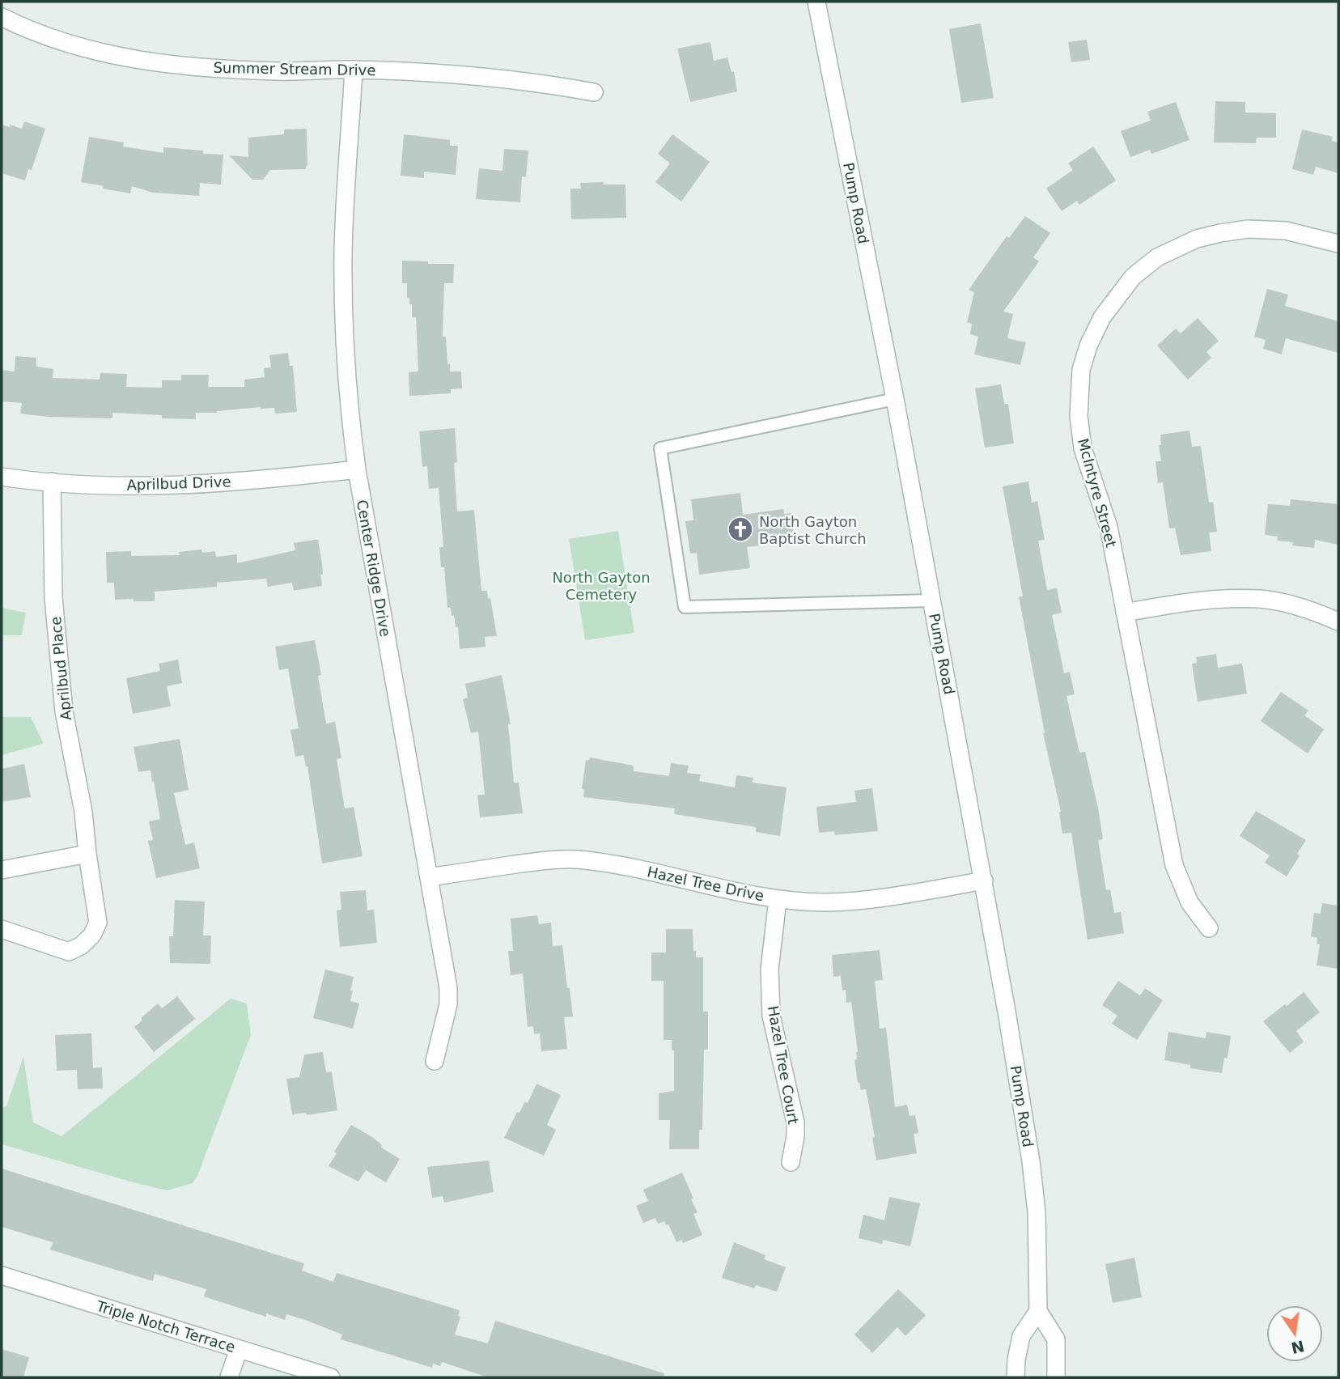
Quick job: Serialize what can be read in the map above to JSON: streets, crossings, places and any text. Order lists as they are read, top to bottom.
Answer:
{
  "streets": {
    "street": [
      "Summer Stream Drive",
      "Pump Road",
      "Aprilbud Drive",
      "McIntyre Street",
      "Center Ridge Drive",
      "Aprilbud Place",
      "Hazel Tree Drive",
      "Hazel Tree Court",
      "Triple Notch Terrace"
    ]
  },
  "crossings": [
    ["Summer Stream Drive", "Center Ridge Drive"],
    ["Pump Road", "Hazel Tree Drive"],
    ["Aprilbud Drive", "Center Ridge Drive"],
    ["Aprilbud Drive", "Aprilbud Place"],
    ["Center Ridge Drive", "Hazel Tree Drive"],
    ["Hazel Tree Drive", "Hazel Tree Court"]
  ],
  "parks": ["North Gayton Cemetery"],
  "places": {
    "church": ["North Gayton Baptist Church"]
  },
  "north": "bottom"
}
